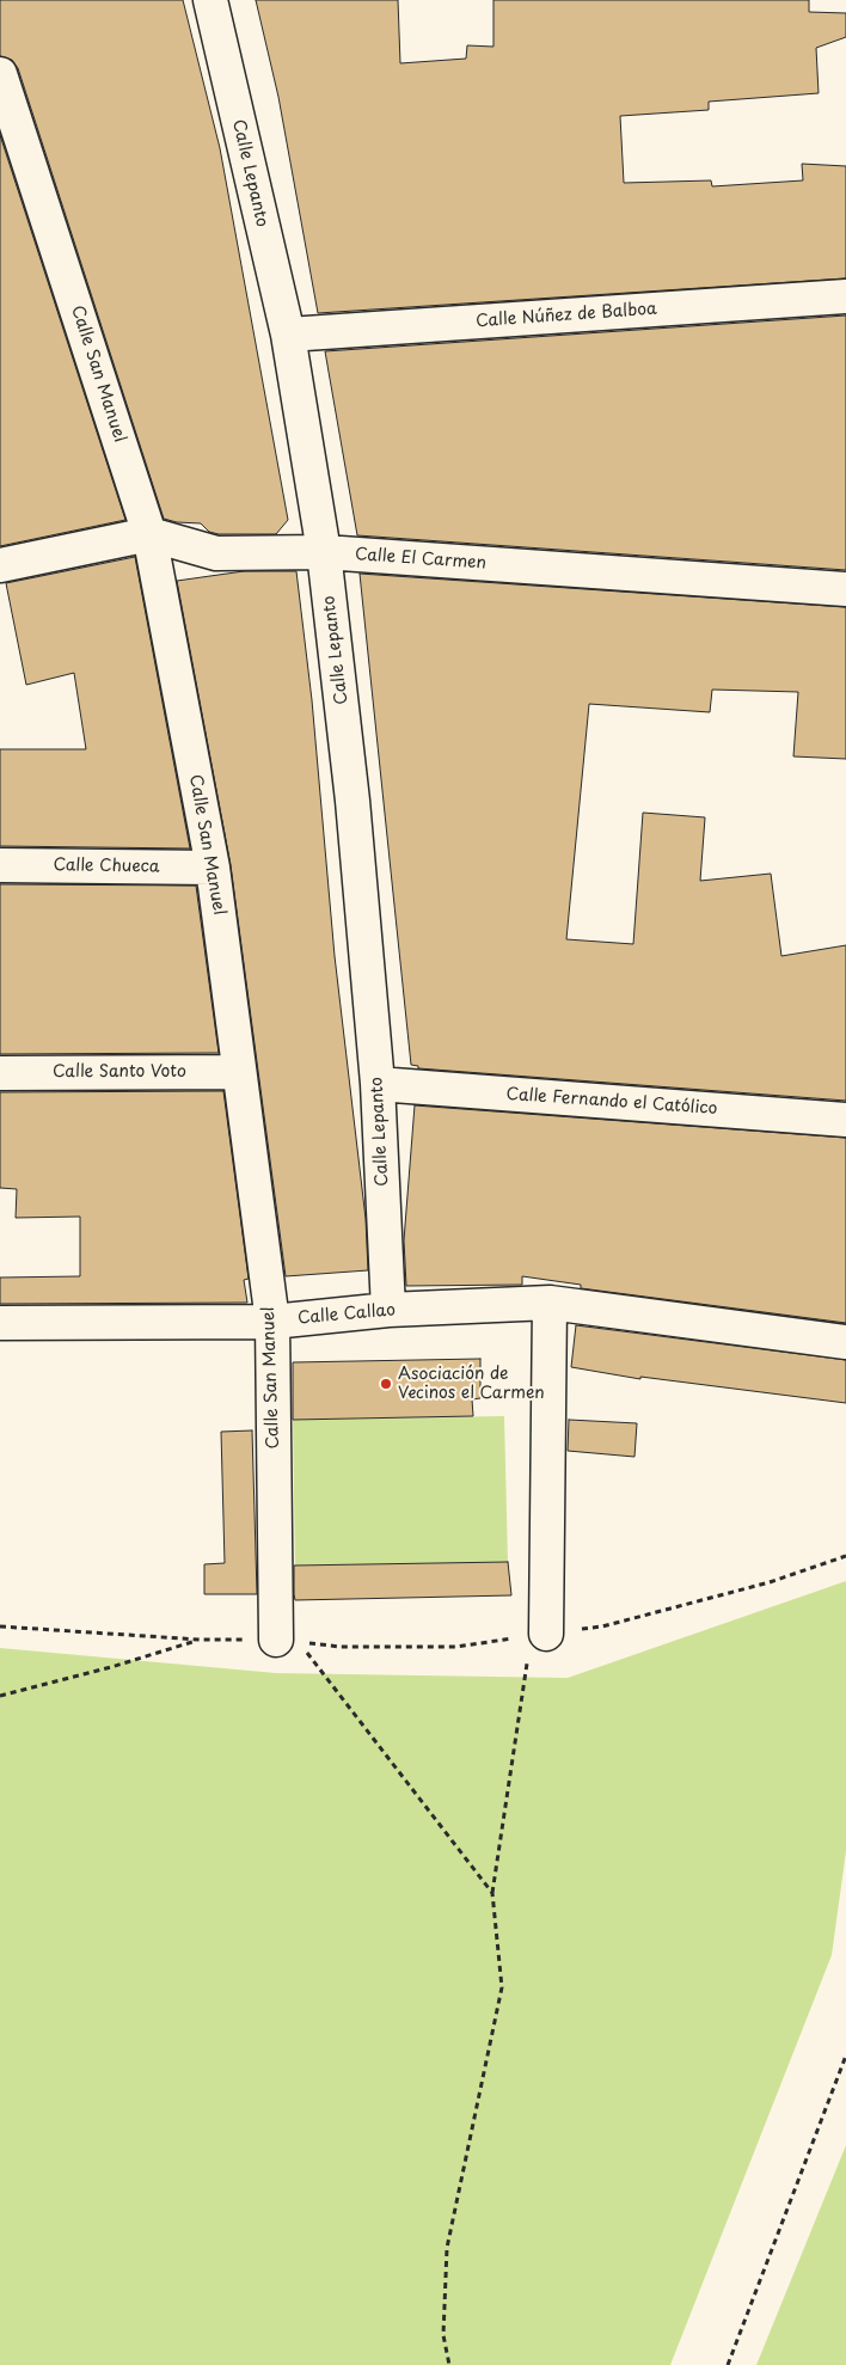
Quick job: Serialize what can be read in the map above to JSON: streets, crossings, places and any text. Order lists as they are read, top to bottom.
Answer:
{
  "streets": {
    "street": [
      "Calle Lepanto",
      "Calle Núñez de Balboa",
      "Calle San Manuel",
      "Calle El Carmen",
      "Calle Chueca",
      "Calle Santo Voto",
      "Calle Fernando el Católico",
      "Calle Callao"
    ]
  },
  "crossings": [
    ["Calle Lepanto", "Calle Núñez de Balboa"],
    ["Calle Lepanto", "Calle El Carmen"],
    ["Calle Lepanto", "Calle Fernando el Católico"],
    ["Calle Lepanto", "Calle Callao"],
    ["Calle San Manuel", "Calle El Carmen"],
    ["Calle San Manuel", "Calle Chueca"],
    ["Calle San Manuel", "Calle Santo Voto"],
    ["Calle San Manuel", "Calle Callao"]
  ],
  "places": ["Asociación de Vecinos el Carmen"]
}
